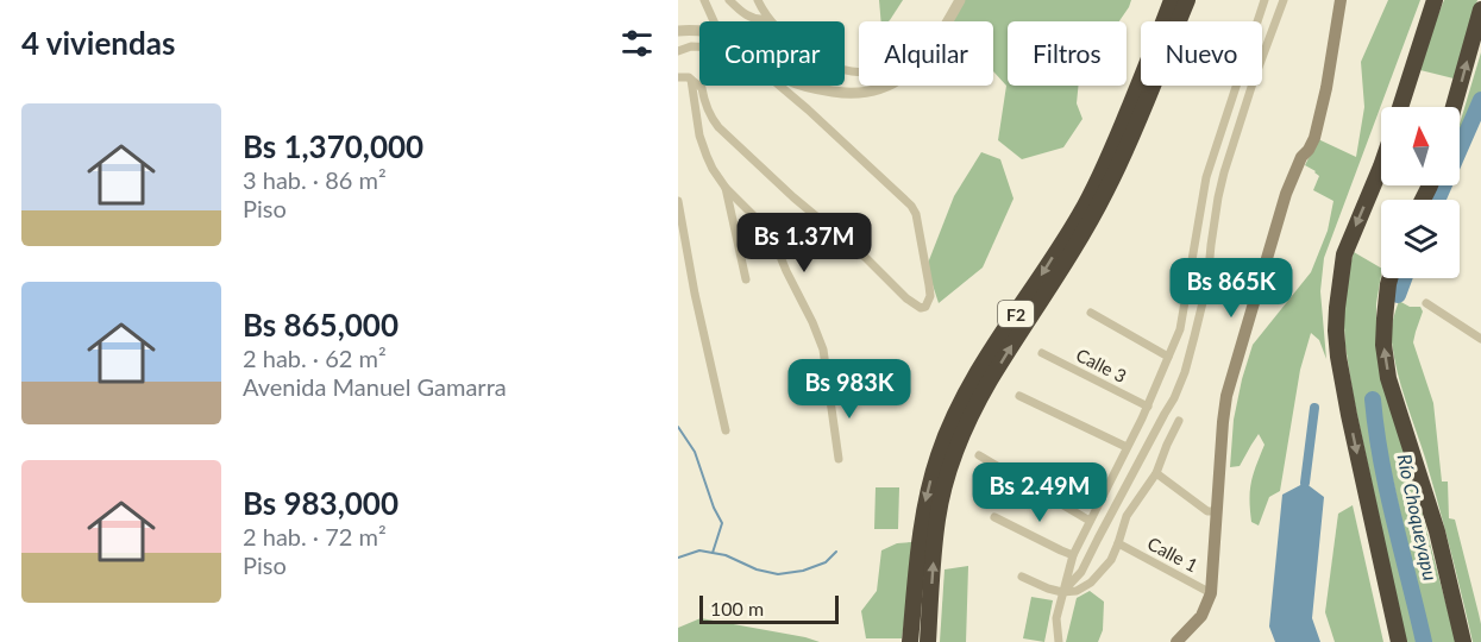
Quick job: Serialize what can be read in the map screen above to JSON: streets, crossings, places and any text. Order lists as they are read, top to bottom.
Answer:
{
  "streets": {
    "highway": ["F2"],
    "street": ["Calle 3", "Calle 1"]
  },
  "water": ["Río Choqueyapu"],
  "scale_bar": "100 m",
  "north": "top",
  "page": {
    "heading": "4 viviendas",
    "chip": [
      "Comprar",
      "Alquilar",
      "Filtros",
      "Nuevo"
    ],
    "list": [
      {
        "name": "Bs 1,370,000",
        "note": "3 hab. · 86 m² · Piso"
      },
      {
        "name": "Bs 865,000",
        "note": "2 hab. · 62 m² · Avenida Manuel Gamarra"
      },
      {
        "name": "Bs 983,000",
        "note": "2 hab. · 72 m² · Piso"
      }
    ],
    "price": [
      "Bs 1.37M",
      "Bs 865K",
      "Bs 983K",
      "Bs 2.49M"
    ],
    "scale": "100 m"
  }
}
